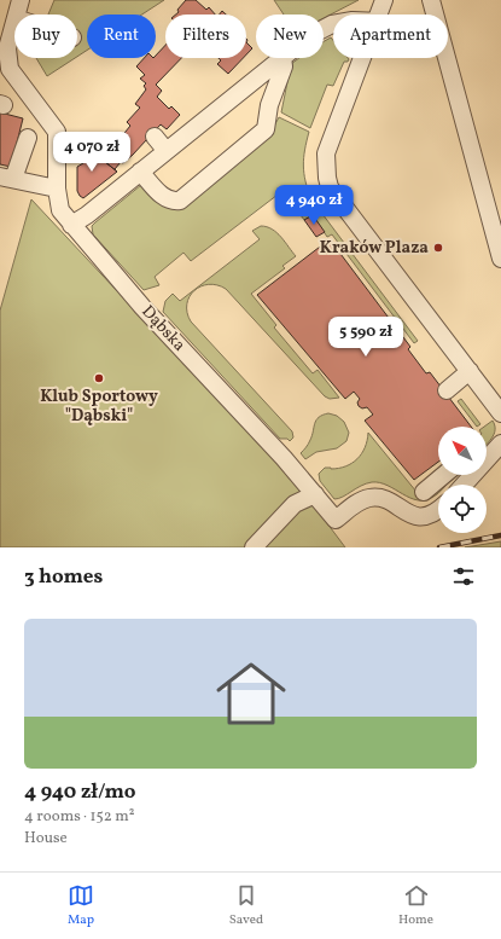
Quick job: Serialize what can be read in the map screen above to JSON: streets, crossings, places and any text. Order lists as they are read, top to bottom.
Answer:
{
  "streets": {
    "street": ["Dąbska"]
  },
  "places": ["Kraków Plaza", "Klub Sportowy \"Dąbski\""],
  "north": "top left",
  "page": {
    "chip": [
      "Buy",
      "Rent",
      "Filters",
      "New",
      "Apartment"
    ],
    "price": ["4 070 zł", "4 940 zł", "5 590 zł"],
    "heading": "3 homes",
    "list": [
      {
        "name": "4 940 zł/mo",
        "note": "4 rooms · 152 m² · House"
      }
    ],
    "tabs": ["Map", "Saved", "Home"]
  }
}
